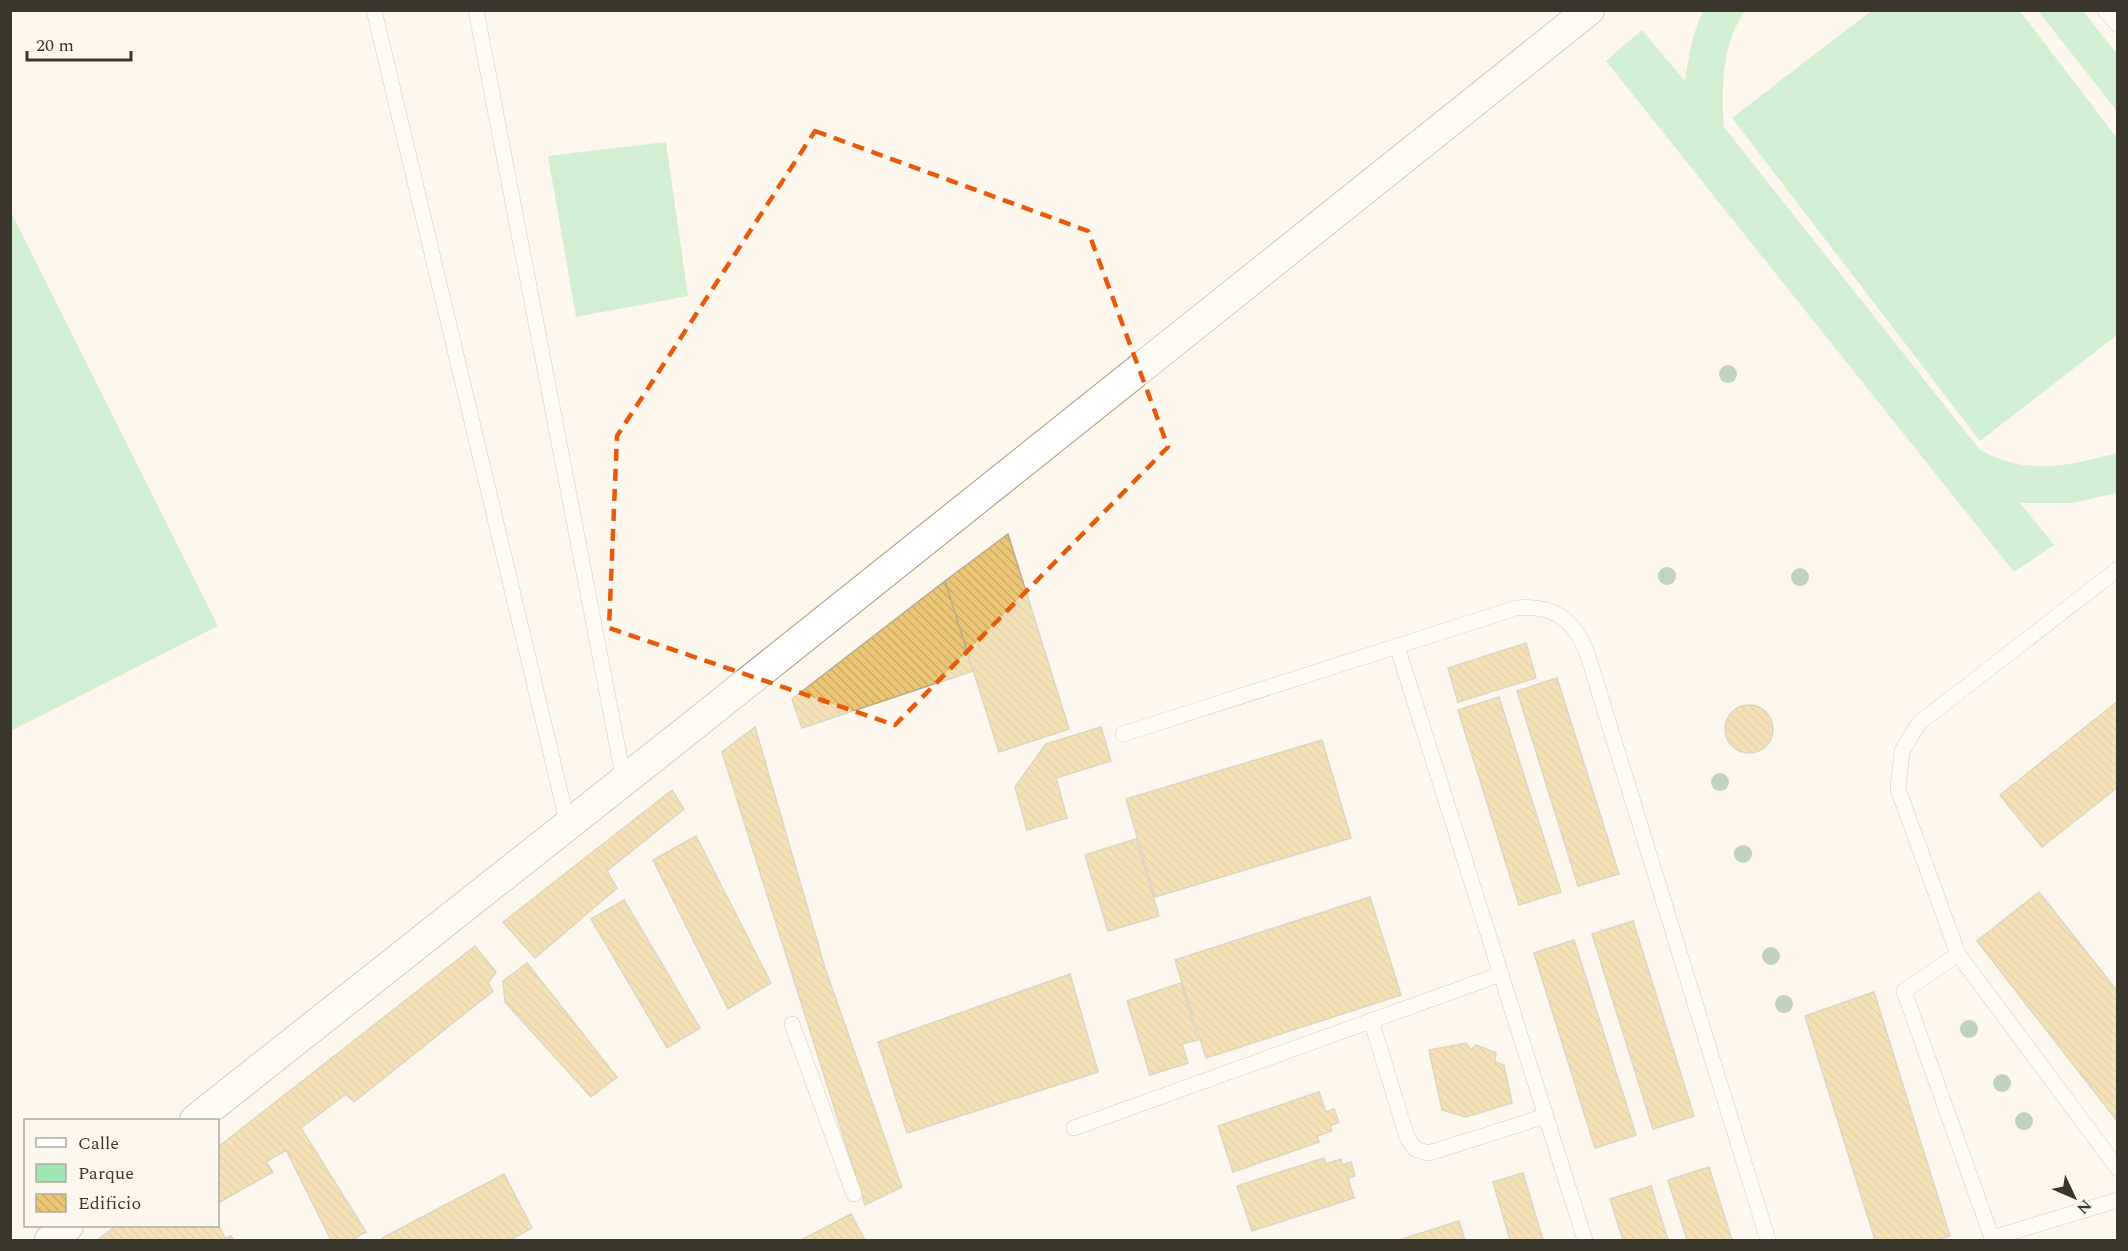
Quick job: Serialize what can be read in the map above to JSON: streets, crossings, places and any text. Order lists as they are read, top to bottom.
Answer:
{
  "legend": ["Calle", "Parque", "Edificio"],
  "scale_bar": "20 m",
  "north": "bottom right"
}
